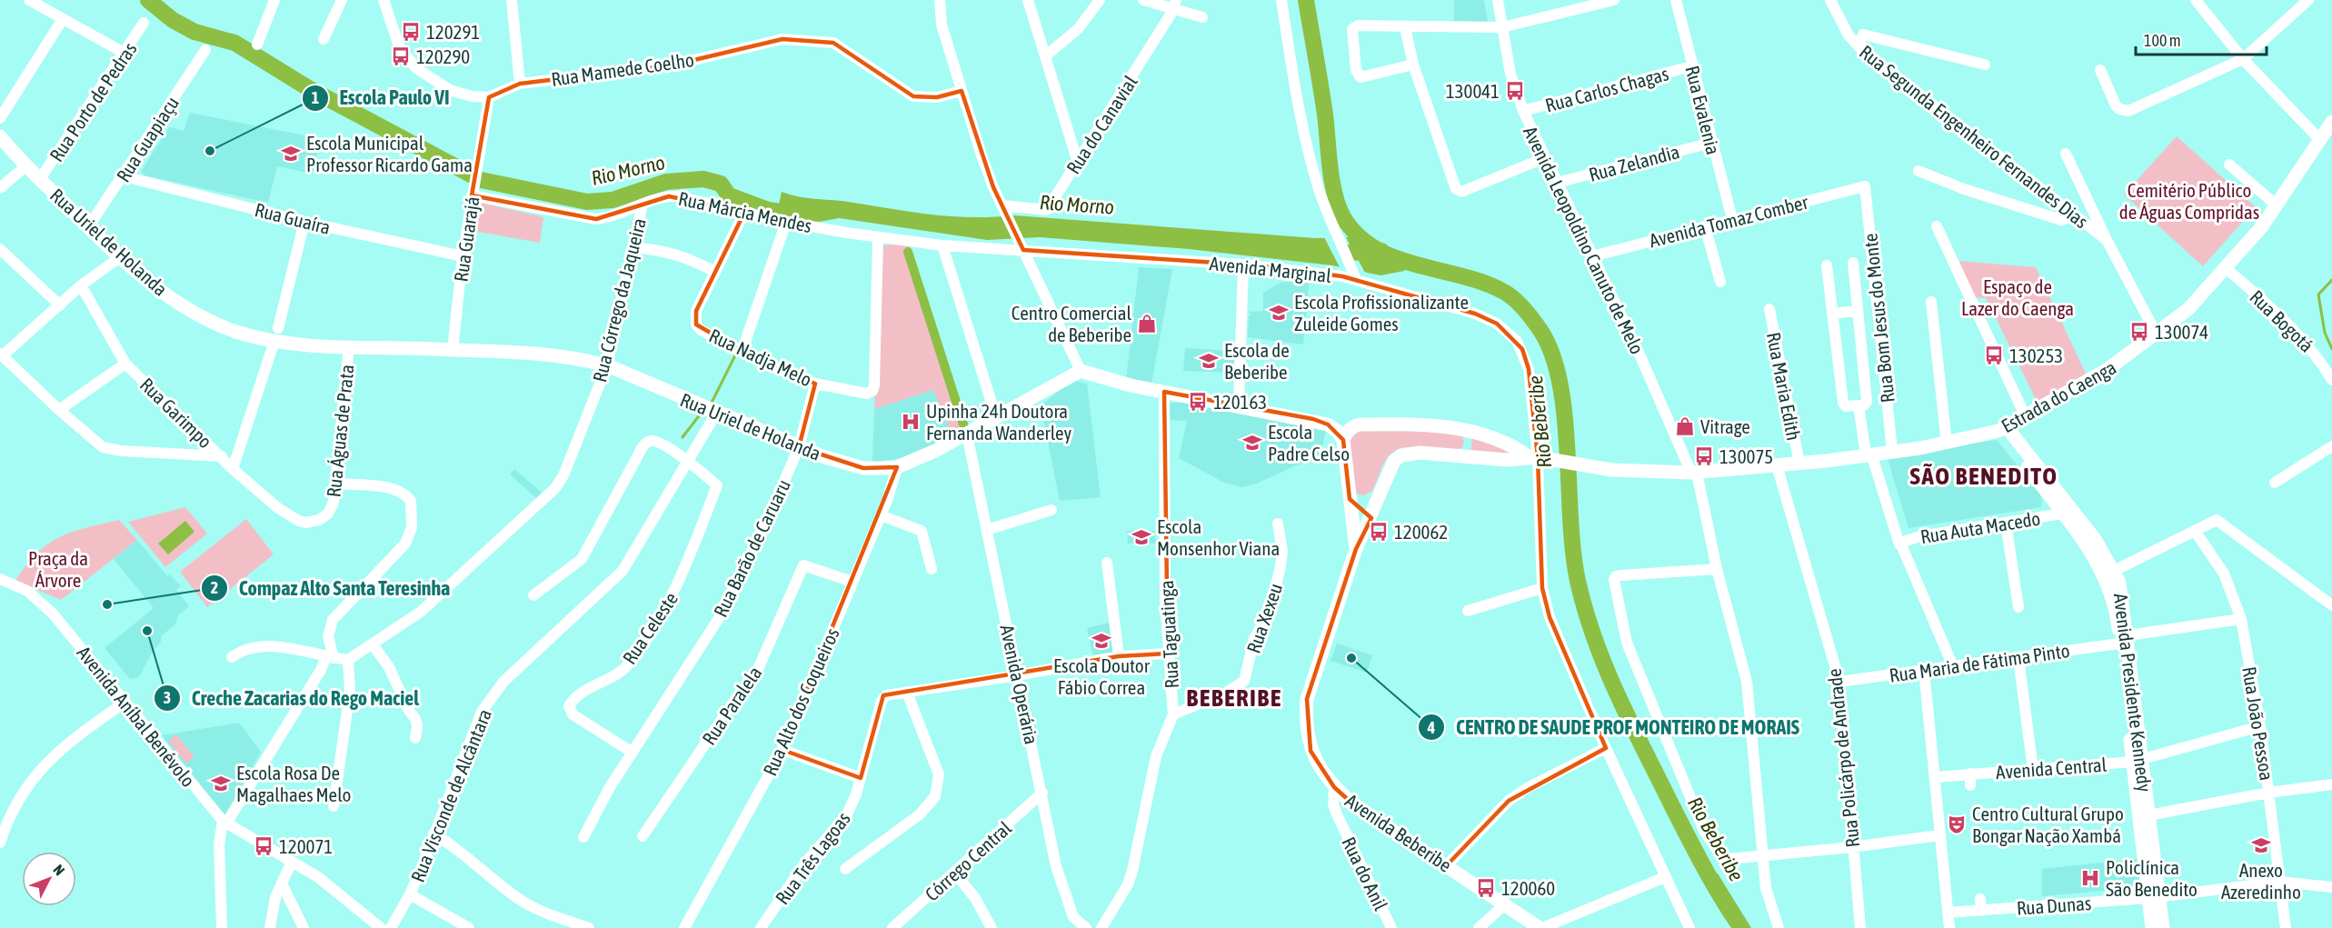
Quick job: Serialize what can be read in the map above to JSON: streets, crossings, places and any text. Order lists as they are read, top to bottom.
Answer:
{
  "streets": {
    "main road": [
      "Rua Uriel de Holanda",
      "Estrada do Caenga",
      "Avenida Presidente Kennedy",
      "Avenida Beberibe"
    ],
    "street": [
      "Rua Mamede Coelho",
      "Rua Carlos Chagas",
      "Rua Porto de Pedras",
      "Rua Evalenia",
      "Rua do Canavial",
      "Rua Segunda Engenheiro Fernandes Dias",
      "Rua Guapiaçu",
      "Rua Zelandia",
      "Rua Márcia Mendes",
      "Rua Guaíra",
      "Avenida Tomaz Comber",
      "Rua Guarajá",
      "Avenida Leopoldino Canuto de Melo",
      "Avenida Marginal",
      "Rua Córrego da Jaqueira",
      "Rua Bom Jesus do Monte",
      "Rua Bogotá",
      "Rua Nadja Melo",
      "Rua Maria Edith",
      "Rua Garimpo",
      "Rua Águas de Prata",
      "Rua Auta Macedo",
      "Rua Barão de Caruaru",
      "Rua Xexeu",
      "Rua Celeste",
      "Rua Taguatinga",
      "Rua Maria de Fátima Pinto",
      "Avenida Operária",
      "Rua Alto dos Coqueiros",
      "Rua Paralela",
      "Avenida Aníbal Benévolo",
      "Rua João Pessoa",
      "Rua Policárpo de Andrade",
      "Avenida Central",
      "Rua Visconde de Alcântara",
      "Rua Três Lagoas",
      "Córrego Central",
      "Rua do Anil",
      "Rua Dunas"
    ]
  },
  "crossings": [
    ["Rua Mamede Coelho", "Rua Guarajá"],
    ["Rua Carlos Chagas", "Rua Evalenia"],
    ["Rua Carlos Chagas", "Avenida Leopoldino Canuto de Melo"],
    ["Rua Porto de Pedras", "Rua Uriel de Holanda"],
    ["Rua Evalenia", "Rua Zelandia"],
    ["Rua Evalenia", "Avenida Tomaz Comber"],
    ["Rua Segunda Engenheiro Fernandes Dias", "Estrada do Caenga"],
    ["Rua Guapiaçu", "Rua Guaíra"],
    ["Rua Guapiaçu", "Rua Uriel de Holanda"],
    ["Rua Zelandia", "Avenida Leopoldino Canuto de Melo"],
    ["Rua Márcia Mendes", "Rua Guarajá"],
    ["Rua Márcia Mendes", "Avenida Marginal"],
    ["Rua Márcia Mendes", "Rua Córrego da Jaqueira"],
    ["Rua Márcia Mendes", "Rua Nadja Melo"],
    ["Rua Guaíra", "Rua Guarajá"],
    ["Avenida Tomaz Comber", "Avenida Leopoldino Canuto de Melo"],
    ["Avenida Tomaz Comber", "Rua Bom Jesus do Monte"],
    ["Rua Guarajá", "Rua Uriel de Holanda"],
    ["Avenida Leopoldino Canuto de Melo", "Estrada do Caenga"],
    ["Rua Uriel de Holanda", "Rua Córrego da Jaqueira"],
    ["Rua Uriel de Holanda", "Rua Águas de Prata"],
    ["Rua Uriel de Holanda", "Rua Barão de Caruaru"],
    ["Rua Uriel de Holanda", "Avenida Operária"],
    ["Rua Uriel de Holanda", "Rua Alto dos Coqueiros"],
    ["Rua Uriel de Holanda", "Rua Visconde de Alcântara"],
    ["Avenida Marginal", "Estrada do Caenga"],
    ["Rua Bom Jesus do Monte", "Estrada do Caenga"],
    ["Rua Bogotá", "Estrada do Caenga"],
    ["Rua Nadja Melo", "Rua Barão de Caruaru"],
    ["Rua Maria Edith", "Estrada do Caenga"],
    ["Estrada do Caenga", "Rua Auta Macedo"],
    ["Estrada do Caenga", "Avenida Presidente Kennedy"],
    ["Estrada do Caenga", "Rua Policárpo de Andrade"],
    ["Rua Garimpo", "Rua Águas de Prata"],
    ["Rua Auta Macedo", "Rua Maria de Fátima Pinto"],
    ["Rua Auta Macedo", "Avenida Presidente Kennedy"],
    ["Rua Barão de Caruaru", "Rua Celeste"],
    ["Rua Xexeu", "Rua Taguatinga"],
    ["Rua Celeste", "Rua Visconde de Alcântara"],
    ["Rua Maria de Fátima Pinto", "Avenida Presidente Kennedy"],
    ["Rua Maria de Fátima Pinto", "Rua João Pessoa"],
    ["Rua Maria de Fátima Pinto", "Rua Policárpo de Andrade"],
    ["Avenida Operária", "Córrego Central"],
    ["Avenida Presidente Kennedy", "Avenida Central"],
    ["Avenida Presidente Kennedy", "Rua Dunas"],
    ["Rua Alto dos Coqueiros", "Rua Paralela"],
    ["Rua João Pessoa", "Avenida Central"],
    ["Rua João Pessoa", "Rua Dunas"],
    ["Avenida Beberibe", "Rua do Anil"]
  ],
  "districts": ["SÃO BENEDITO", "BEBERIBE"],
  "water": ["Rio Morno", "Rio Beberibe"],
  "parks": ["Cemitério Público de Águas Compridas", "Espaço de Lazer do Caenga", "Praça da Árvore"],
  "places": {
    "bus stop": [
      "120291",
      "120290",
      "130041",
      "130074",
      "130253",
      "120163",
      "130075",
      "120062",
      "120071",
      "120060"
    ],
    "other": [
      "Escola Paulo VI",
      "Compaz Alto Santa Teresinha",
      "Creche Zacarias do Rego Maciel",
      "CENTRO DE SAUDE PROF MONTEIRO DE MORAIS"
    ],
    "school or university": [
      "Escola Municipal Professor Ricardo Gama",
      "Escola Profissionalizante Zuleide Gomes",
      "Escola de Beberibe",
      "Escola Padre Celso",
      "Escola Monsenhor Viana",
      "Escola Doutor Fábio Correa",
      "Escola Rosa De Magalhaes Melo",
      "Anexo Azeredinho"
    ],
    "shop": ["Centro Comercial de Beberibe", "Vitrage"],
    "hospital": ["Upinha 24h Doutora Fernanda Wanderley", "Policlínica São Benedito"],
    "theatre": ["Centro Cultural Grupo Bongar Nação Xambá"]
  },
  "scale_bar": "100 m",
  "north": "top right"
}
